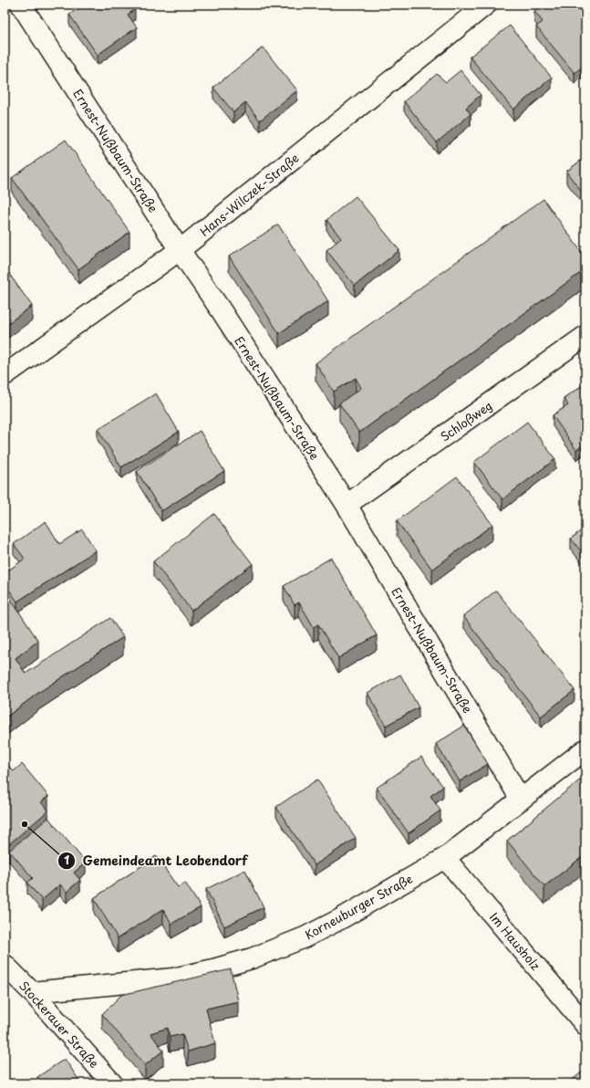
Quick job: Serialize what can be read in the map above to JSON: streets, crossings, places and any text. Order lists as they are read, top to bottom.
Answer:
{
  "streets": {
    "street": [
      "Ernest-Nußbaum-Straße",
      "Hans-Wilczek-Straße",
      "Schloßweg",
      "Korneuburger Straße",
      "Im Hausholz",
      "Stockerauer Straße"
    ]
  },
  "crossings": [
    ["Ernest-Nußbaum-Straße", "Hans-Wilczek-Straße"],
    ["Ernest-Nußbaum-Straße", "Schloßweg"],
    ["Ernest-Nußbaum-Straße", "Korneuburger Straße"],
    ["Korneuburger Straße", "Im Hausholz"],
    ["Korneuburger Straße", "Stockerauer Straße"]
  ],
  "places": ["Gemeindeamt Leobendorf"]
}
